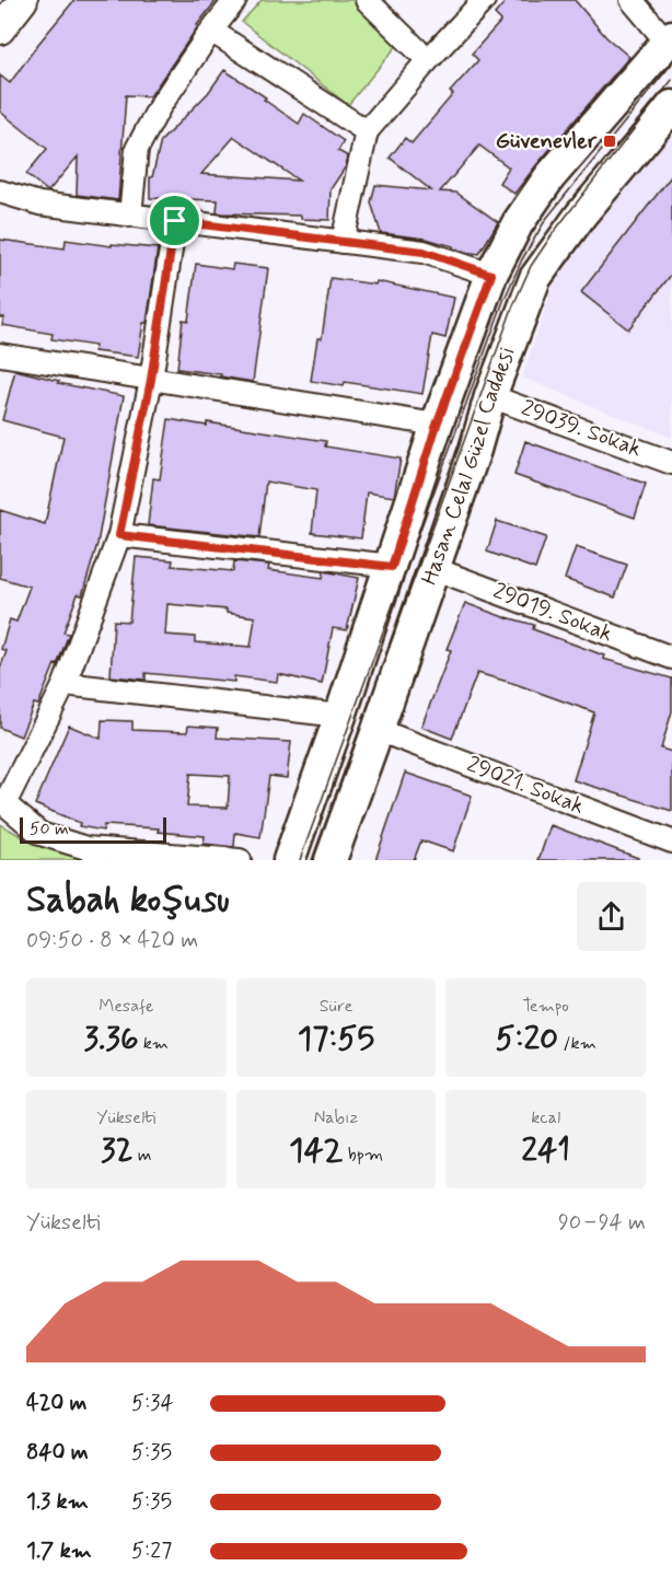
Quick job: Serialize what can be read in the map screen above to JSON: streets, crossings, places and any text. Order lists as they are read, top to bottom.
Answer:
{
  "streets": {
    "main road": ["Hasan Celal Güzel Caddesi"],
    "street": ["29039. Sokak", "29019. Sokak", "29021. Sokak"]
  },
  "crossings": [
    ["29039. Sokak", "Hasan Celal Güzel Caddesi"],
    ["Hasan Celal Güzel Caddesi", "29019. Sokak"],
    ["Hasan Celal Güzel Caddesi", "29021. Sokak"]
  ],
  "places": {
    "transit": ["Güvenevler"]
  },
  "scale_bar": "50 m",
  "page": {
    "scale": "50 m",
    "heading": ["Sabah koşusu", "09:50 · 8 × 420 m"],
    "stats": [
      ["Mesafe", "3.36 km"],
      ["Süre", "17:55"],
      ["Tempo", "5:20 /km"],
      ["Yükselti", "32 m"],
      ["Nabız", "142 bpm"],
      ["kcal", "241"]
    ],
    "chart": ["Yükselti", "90–94 m"],
    "list": [
      {
        "name": "420 m",
        "note": "5:34"
      },
      {
        "name": "840 m",
        "note": "5:35"
      },
      {
        "name": "1.3 km",
        "note": "5:35"
      },
      {
        "name": "1.7 km",
        "note": "5:27"
      }
    ]
  }
}
